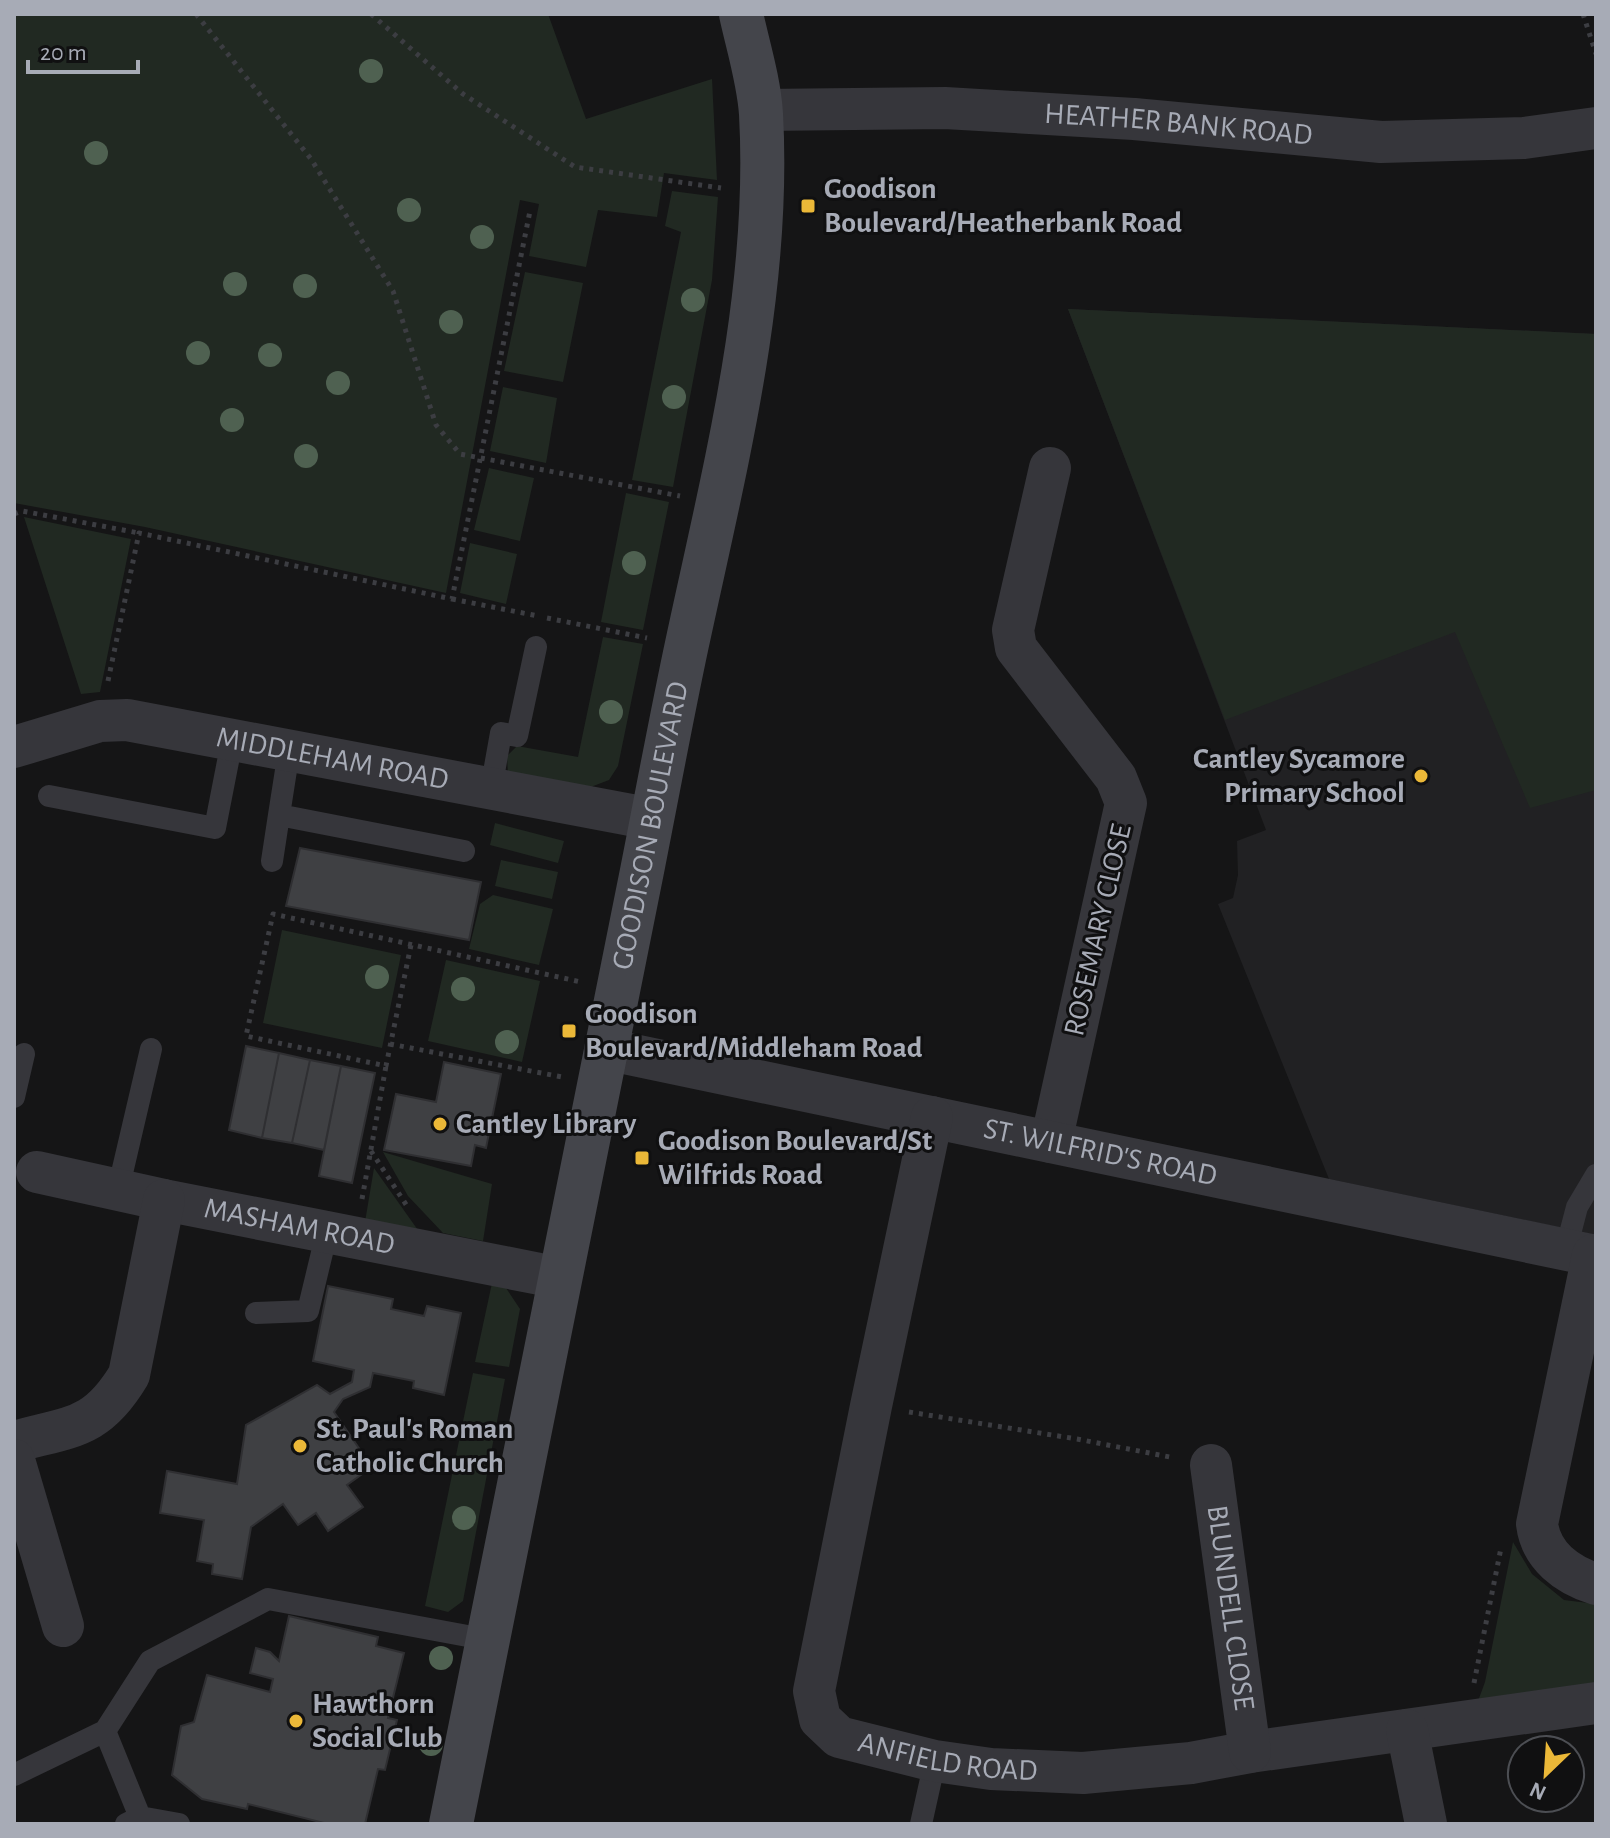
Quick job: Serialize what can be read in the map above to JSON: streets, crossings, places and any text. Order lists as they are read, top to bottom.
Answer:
{
  "streets": {
    "street": [
      "HEATHER BANK ROAD",
      "MIDDLEHAM ROAD",
      "GOODISON BOULEVARD",
      "ROSEMARY CLOSE",
      "ST. WILFRID'S ROAD",
      "MASHAM ROAD",
      "BLUNDELL CLOSE",
      "ANFIELD ROAD"
    ]
  },
  "crossings": [
    ["HEATHER BANK ROAD", "GOODISON BOULEVARD"],
    ["MIDDLEHAM ROAD", "GOODISON BOULEVARD"],
    ["GOODISON BOULEVARD", "ST. WILFRID'S ROAD"],
    ["GOODISON BOULEVARD", "MASHAM ROAD"],
    ["ROSEMARY CLOSE", "ST. WILFRID'S ROAD"],
    ["ST. WILFRID'S ROAD", "ANFIELD ROAD"],
    ["BLUNDELL CLOSE", "ANFIELD ROAD"]
  ],
  "places": {
    "transit": ["Goodison Boulevard/Heatherbank Road", "Goodison Boulevard/Middleham Road", "Goodison Boulevard/St Wilfrids Road"],
    "other": [
      "Cantley Sycamore Primary School",
      "Cantley Library",
      "St. Paul's Roman Catholic Church",
      "Hawthorn Social Club"
    ]
  },
  "scale_bar": "20 m",
  "north": "bottom left"
}
